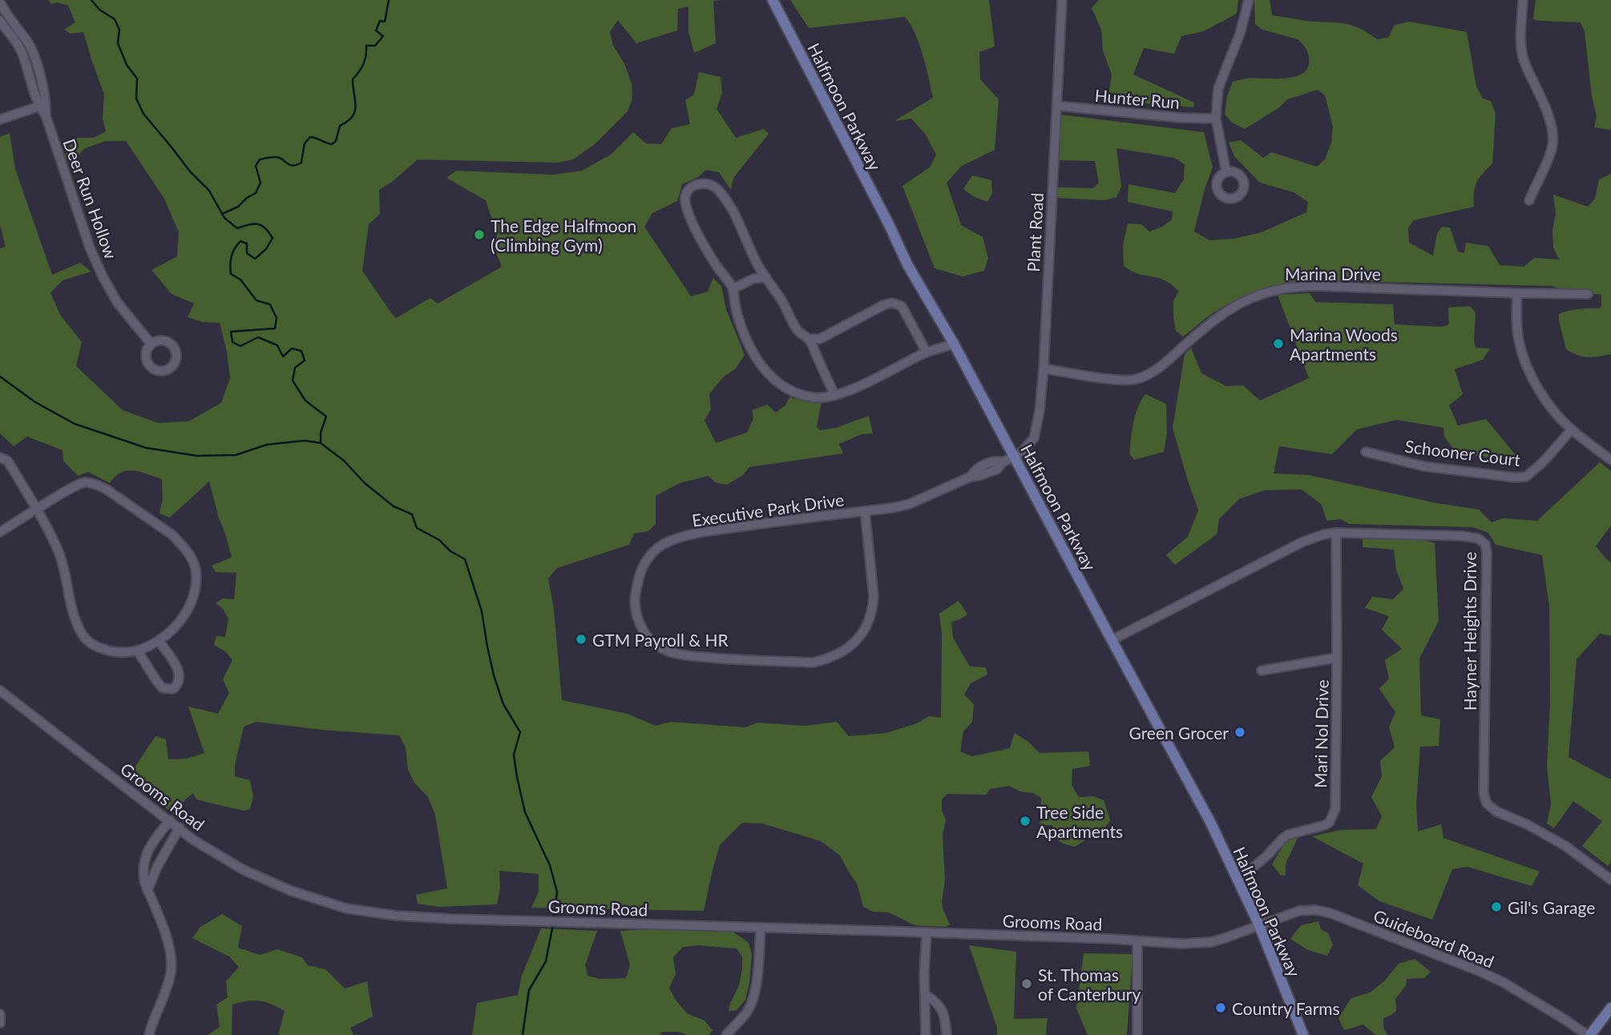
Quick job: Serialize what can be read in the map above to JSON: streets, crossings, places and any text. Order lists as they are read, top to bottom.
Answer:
{
  "streets": {
    "main road": ["Halfmoon Parkway"],
    "street": [
      "Hunter Run",
      "Deer Run Hollow",
      "Plant Road",
      "Marina Drive",
      "Schooner Court",
      "Executive Park Drive",
      "Hayner Heights Drive",
      "Mari Nol Drive",
      "Grooms Road",
      "Guideboard Road"
    ]
  },
  "crossings": [
    ["Hunter Run", "Plant Road"],
    ["Halfmoon Parkway", "Plant Road"],
    ["Halfmoon Parkway", "Executive Park Drive"],
    ["Halfmoon Parkway", "Hayner Heights Drive"],
    ["Halfmoon Parkway", "Mari Nol Drive"],
    ["Halfmoon Parkway", "Grooms Road"],
    ["Halfmoon Parkway", "Guideboard Road"],
    ["Plant Road", "Marina Drive"],
    ["Plant Road", "Executive Park Drive"],
    ["Hayner Heights Drive", "Mari Nol Drive"],
    ["Grooms Road", "Guideboard Road"]
  ],
  "places": [
    "The Edge Halfmoon (Climbing Gym)",
    "Marina Woods Apartments",
    "GTM Payroll & HR",
    "Green Grocer",
    "Tree Side Apartments",
    "Gil's Garage",
    "St. Thomas of Canterbury",
    "Country Farms"
  ]
}
